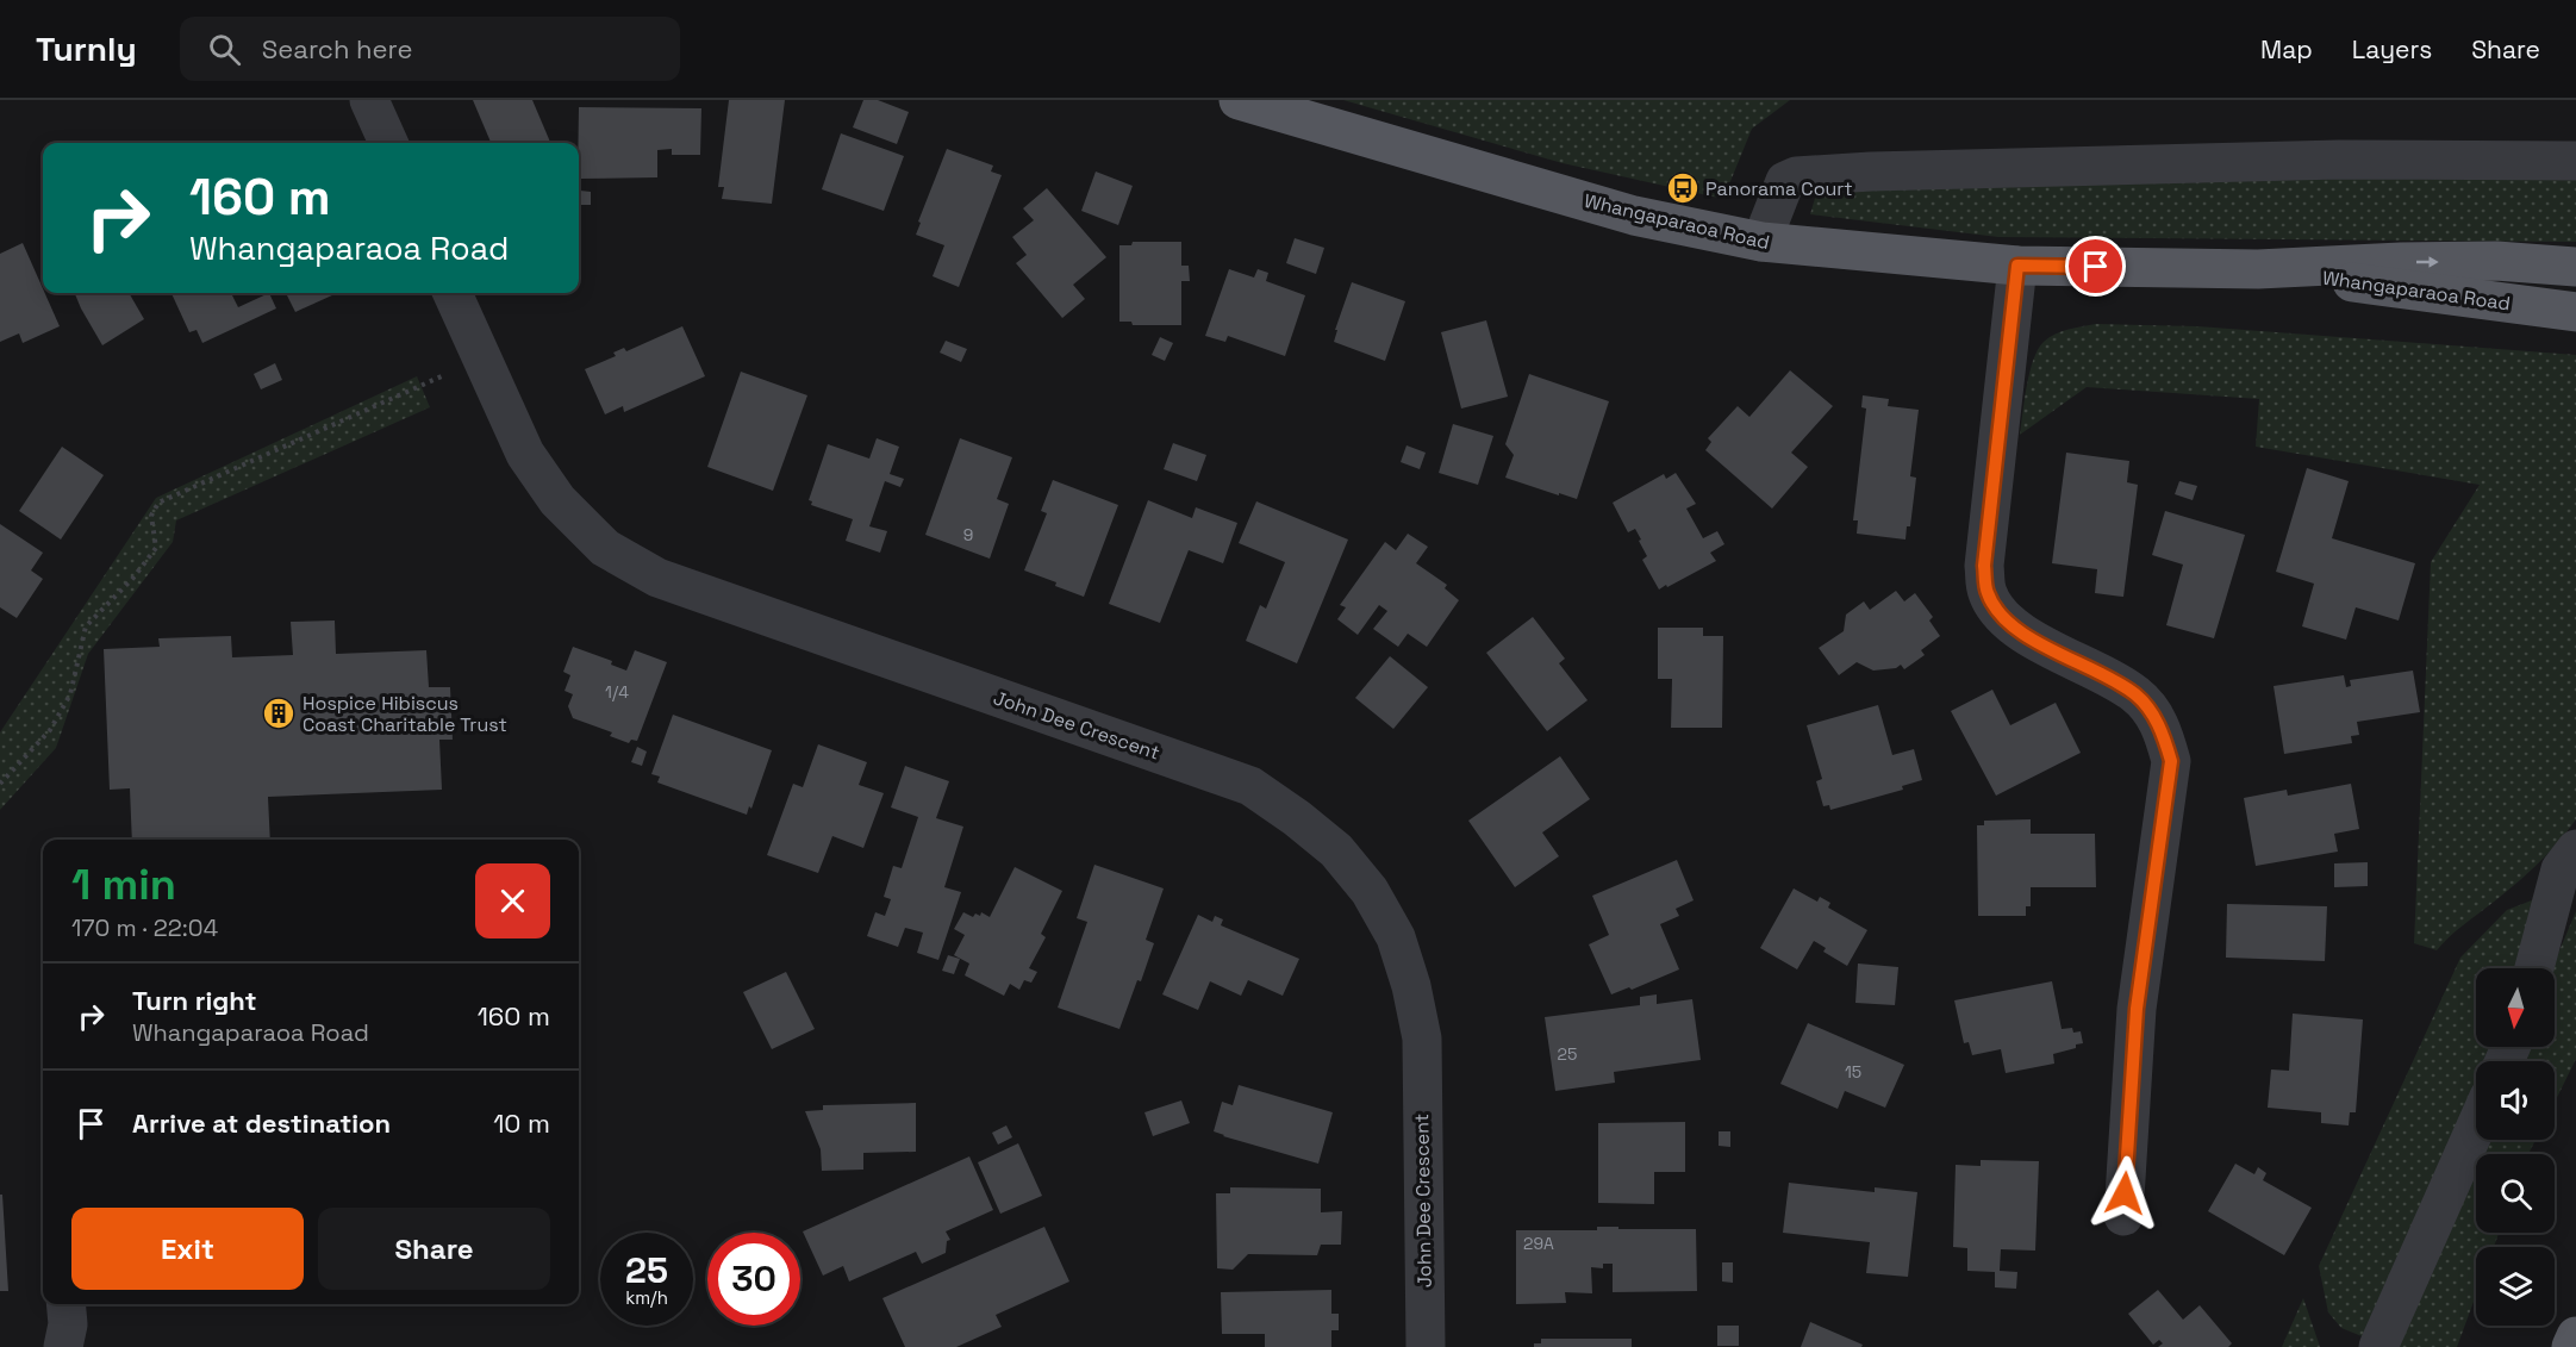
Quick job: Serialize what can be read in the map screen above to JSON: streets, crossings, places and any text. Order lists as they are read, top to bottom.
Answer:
{
  "streets": {
    "main road": ["Whangaparaoa Road"],
    "street": ["John Dee Crescent"]
  },
  "places": {
    "bus stop": ["Panorama Court"],
    "building": ["Hospice Hibiscus Coast Charitable Trust"]
  },
  "house_numbers": [
    "9",
    "1/4",
    "25",
    "15",
    "29A"
  ],
  "north": "bottom",
  "page": {
    "header": "Turnly",
    "search": "Search here",
    "nav": ["Map", "Layers", "Share"],
    "turn": ["160 m", "Whangaparaoa Road"],
    "heading": ["1 min", "170 m · 22:04"],
    "list": [
      {
        "name": "Turn right",
        "note": "Whangaparaoa Road",
        "value": "160 m"
      },
      {
        "name": "Arrive at destination",
        "value": "10 m"
      }
    ],
    "buttons": ["Exit", "Share"],
    "speed": "25 km/h",
    "limit": "30"
  }
}
